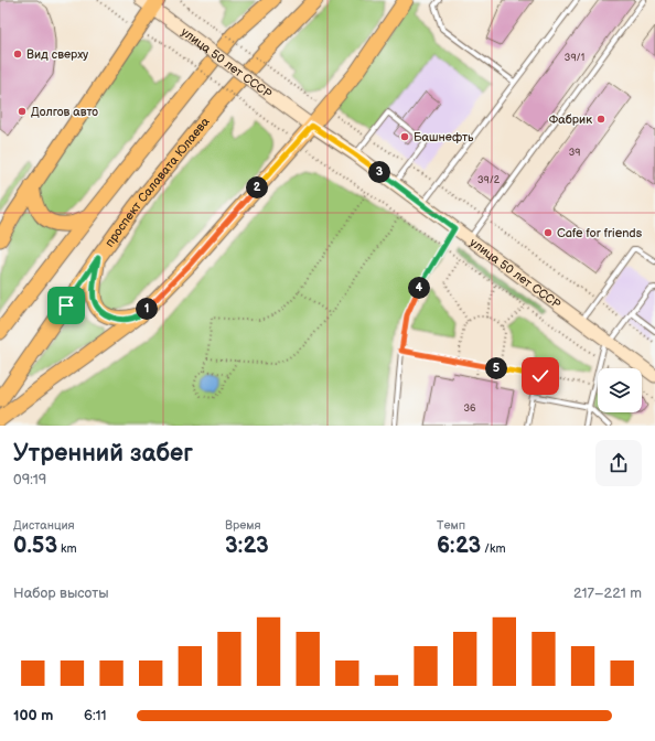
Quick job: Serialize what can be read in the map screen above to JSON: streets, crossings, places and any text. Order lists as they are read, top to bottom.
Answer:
{
  "streets": {
    "main road": ["улица 50 лет СССР", "проспект Салавата Юлаева"]
  },
  "places": [
    "Вид сверху",
    "Долгов авто",
    "Фабрик",
    "Башнефть",
    "Cafe for friends"
  ],
  "house_numbers": [
    "39/1",
    "39",
    "39/2",
    "36"
  ],
  "page": {
    "pins": [
      "3",
      "2",
      "4",
      "1",
      "5"
    ],
    "heading": ["Утренний забег", "09:19"],
    "stats": [
      ["Дистанция", "0.53 km"],
      ["Время", "3:23"],
      ["Темп", "6:23 /km"]
    ],
    "chart": ["Набор высоты", "217–221 m"],
    "list": [
      {
        "name": "100 m",
        "note": "6:11"
      }
    ]
  }
}
